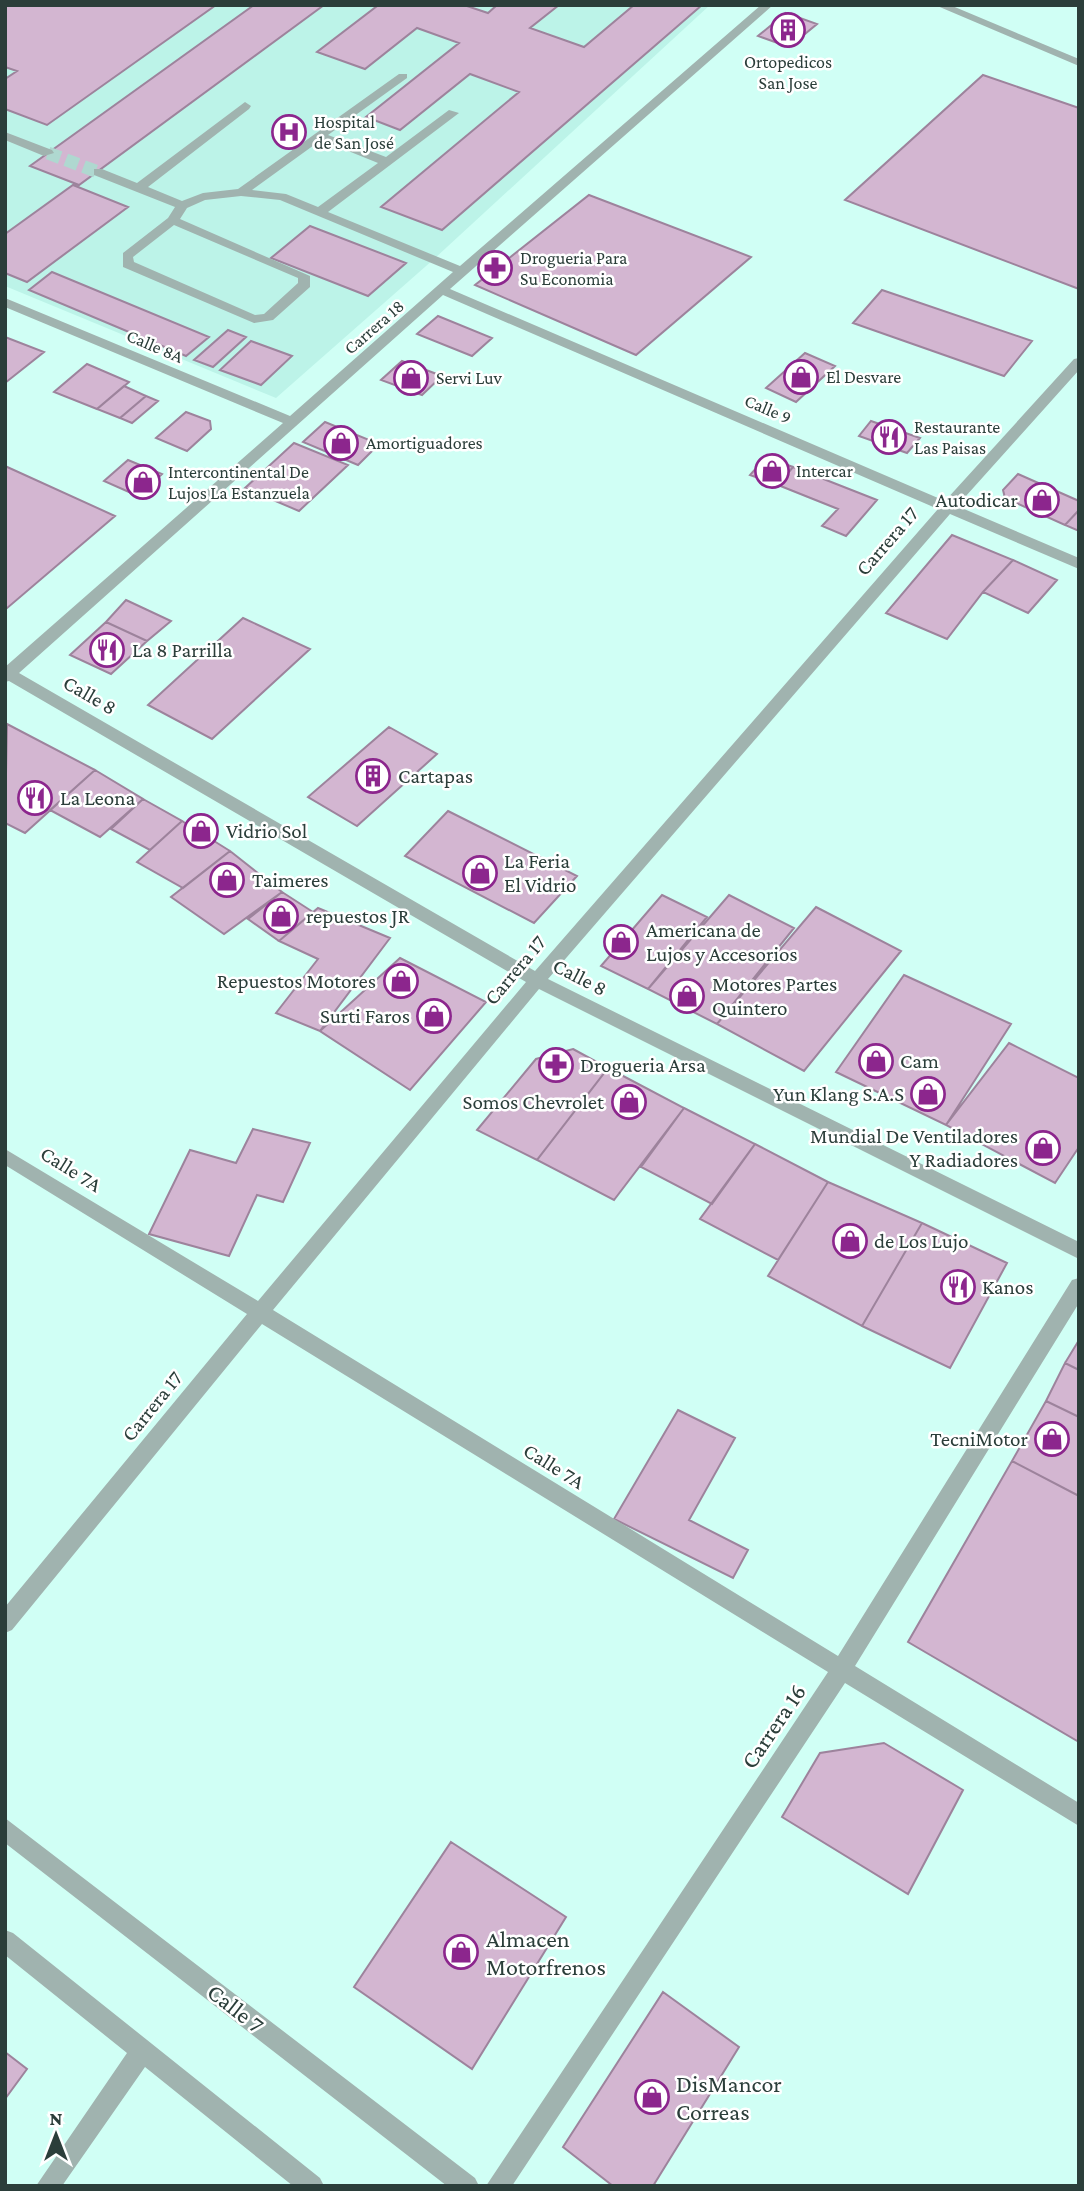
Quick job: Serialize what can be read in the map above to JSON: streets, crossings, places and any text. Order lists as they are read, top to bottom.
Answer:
{
  "streets": {
    "street": [
      "Carrera 18",
      "Calle 8A",
      "Calle 9",
      "Carrera 17",
      "Calle 8",
      "Calle 7A",
      "Carrera 16",
      "Calle 7"
    ]
  },
  "crossings": [
    ["Carrera 18", "Calle 8A"],
    ["Carrera 18", "Calle 9"],
    ["Carrera 18", "Calle 8"],
    ["Calle 9", "Carrera 17"],
    ["Carrera 17", "Calle 8"],
    ["Carrera 17", "Calle 7A"],
    ["Calle 7A", "Carrera 16"]
  ],
  "places": {
    "building": ["Ortopedicos San Jose", "Cartapas"],
    "hospital": ["Hospital de San José"],
    "pharmacy": ["Drogueria Para Su Economia", "Drogueria Arsa"],
    "shop": [
      "El Desvare",
      "Servi Luv",
      "Amortiguadores",
      "Intercar",
      "Intercontinental De Lujos La Estanzuela",
      "Autodicar",
      "Vidrio Sol",
      "La Feria El Vidrio",
      "Taimeres",
      "repuestos JR",
      "Americana de Lujos y Accesorios",
      "Repuestos Motores",
      "Motores Partes Quintero",
      "Surti Faros",
      "Cam",
      "Yun Klang S.A.S",
      "Somos Chevrolet",
      "Mundial De Ventiladores Y Radiadores",
      "de Los Lujo",
      "TecniMotor",
      "Almacen Motorfrenos",
      "DisMancor Correas"
    ],
    "restaurant": [
      "Restaurante Las Paisas",
      "La 8 Parrilla",
      "La Leona",
      "Kanos"
    ]
  },
  "north": "top"
}
